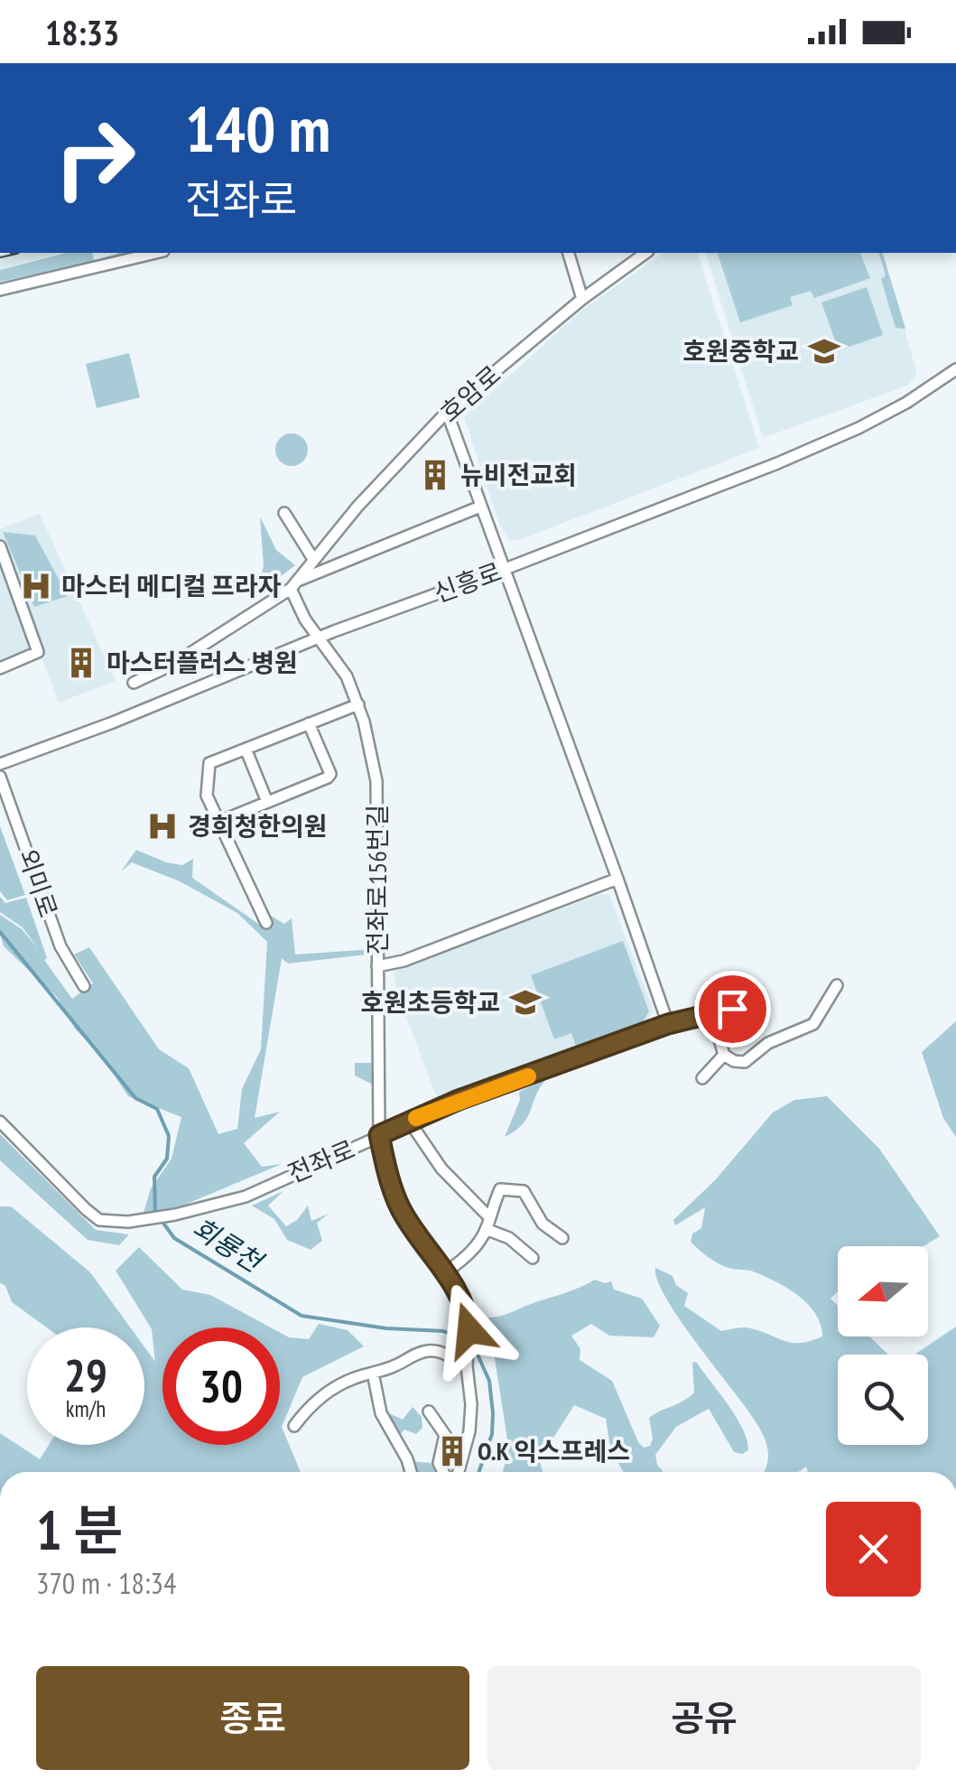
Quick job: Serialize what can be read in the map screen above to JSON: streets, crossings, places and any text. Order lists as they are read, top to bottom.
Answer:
{
  "streets": {
    "street": [
      "호암로",
      "신흥로",
      "전좌로156번길",
      "외미로",
      "전좌로"
    ]
  },
  "crossings": [
    ["호암로", "전좌로156번길"],
    ["신흥로", "전좌로156번길"],
    ["전좌로156번길", "전좌로"]
  ],
  "water": ["회룡천"],
  "places": {
    "school or university": ["호원중학교", "호원초등학교"],
    "building": ["뉴비전교회", "마스터플러스 병원", "O.K 익스프레스"],
    "hospital": ["마스터 메디컬 프라자", "경희청한의원"]
  },
  "north": "left",
  "page": {
    "status": "18:33",
    "turn": ["140 m", "전좌로"],
    "speed": "29 km/h",
    "limit": "30",
    "heading": ["1 분", "370 m · 18:34"],
    "buttons": ["종료", "공유"]
  }
}
